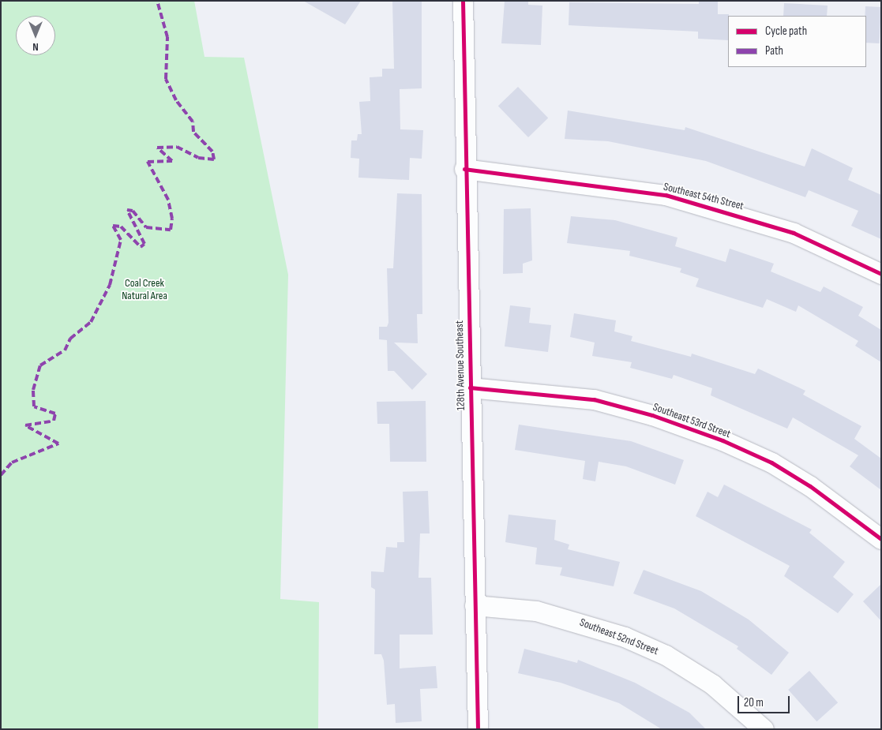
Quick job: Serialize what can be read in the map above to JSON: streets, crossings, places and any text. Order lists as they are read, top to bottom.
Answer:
{
  "streets": {
    "street": [
      "Southeast 54th Street",
      "128th Avenue Southeast",
      "Southeast 53rd Street",
      "Southeast 52nd Street"
    ]
  },
  "crossings": [
    ["Southeast 54th Street", "128th Avenue Southeast"],
    ["128th Avenue Southeast", "Southeast 53rd Street"],
    ["128th Avenue Southeast", "Southeast 52nd Street"]
  ],
  "parks": ["Coal Creek Natural Area"],
  "legend": ["Cycle path", "Path"],
  "scale_bar": "20 m",
  "north": "bottom"
}
